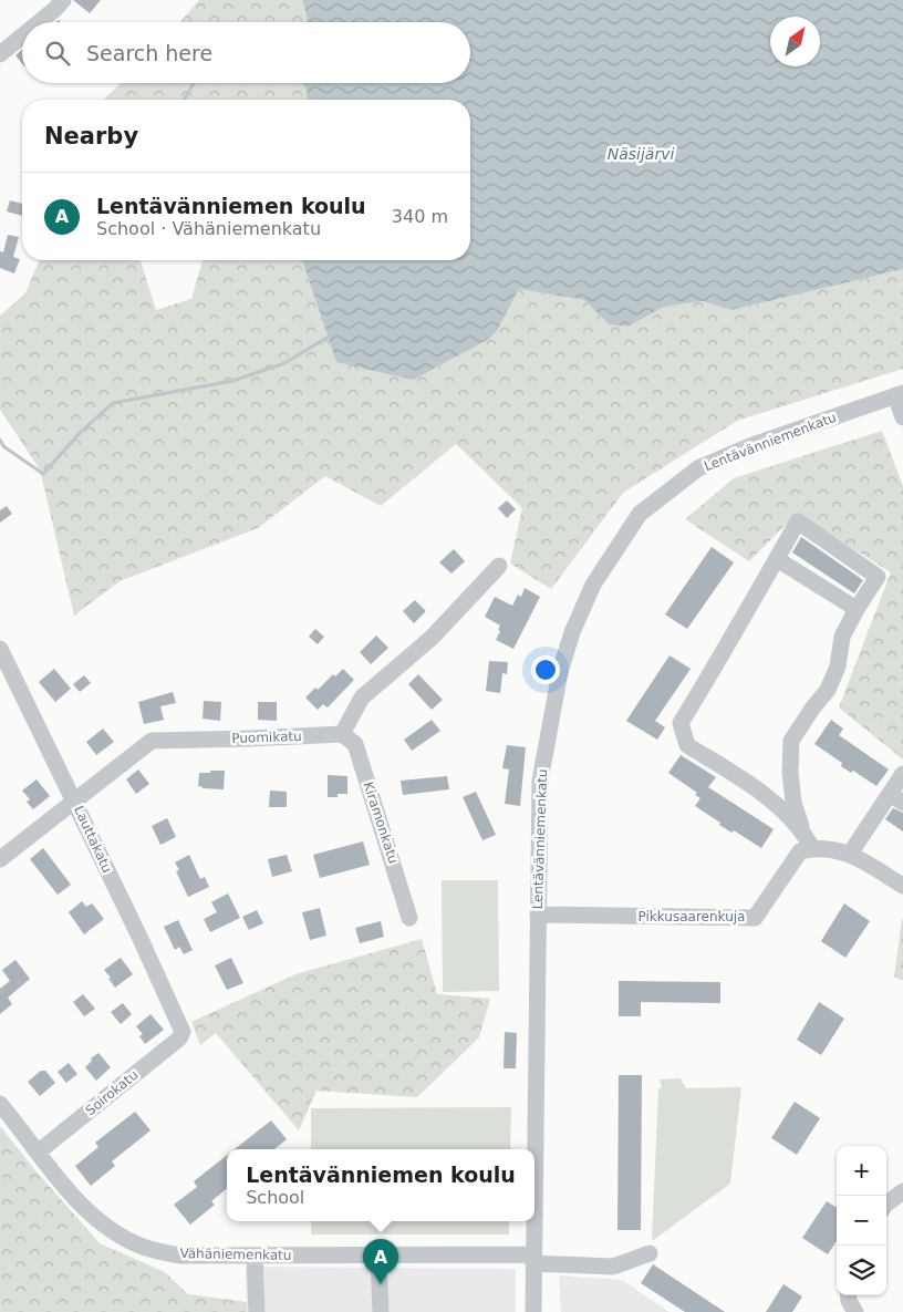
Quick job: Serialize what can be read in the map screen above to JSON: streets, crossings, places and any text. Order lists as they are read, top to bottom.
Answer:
{
  "streets": {
    "street": [
      "Lentävänniemenkatu",
      "Puomikatu",
      "Kiramonkatu",
      "Lauttakatu",
      "Pikkusaarenkuja",
      "Soirokatu",
      "Vähäniemenkatu"
    ]
  },
  "crossings": [
    ["Lentävänniemenkatu", "Pikkusaarenkuja"],
    ["Lentävänniemenkatu", "Vähäniemenkatu"],
    ["Puomikatu", "Kiramonkatu"],
    ["Puomikatu", "Lauttakatu"],
    ["Lauttakatu", "Soirokatu"],
    ["Soirokatu", "Vähäniemenkatu"]
  ],
  "water": ["Näsijärvi"],
  "north": "top right",
  "page": {
    "search": "Search here",
    "heading": "Nearby",
    "list": [
      {
        "mark": "A",
        "name": "Lentävänniemen koulu",
        "note": "School · Vähäniemenkatu",
        "value": "340 m"
      }
    ],
    "map_buttons": ["+", "−"],
    "popup": ["Lentävänniemen koulu", "School"],
    "pins": "A"
  }
}
